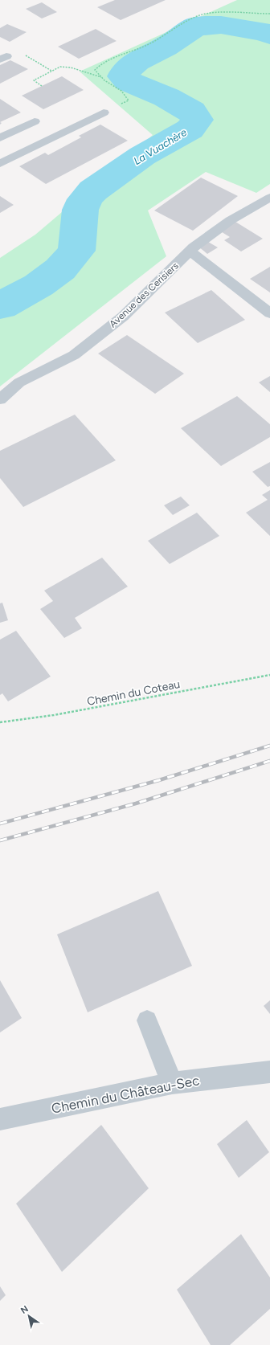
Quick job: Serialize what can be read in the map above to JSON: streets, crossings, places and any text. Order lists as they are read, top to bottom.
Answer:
{
  "streets": {
    "street": ["Avenue des Cerisiers", "Chemin du Château-Sec"],
    "path": ["Chemin du Coteau"]
  },
  "water": ["La Vuachère"],
  "north": "top left"
}
